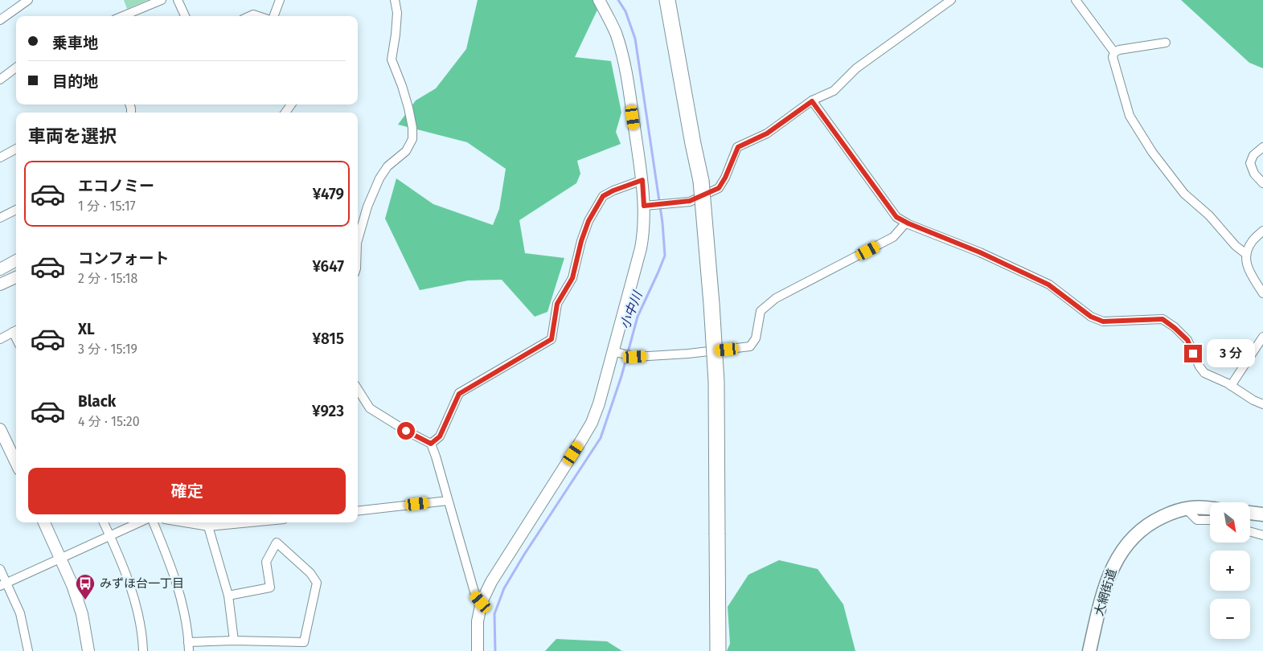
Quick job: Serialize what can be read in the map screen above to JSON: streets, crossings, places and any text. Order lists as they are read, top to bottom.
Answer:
{
  "streets": {
    "main road": ["大網街道"]
  },
  "water": ["小中川"],
  "places": {
    "bus stop": ["みずほ台一丁目"]
  },
  "north": "bottom right",
  "page": {
    "banner": ["乗車地", "目的地"],
    "heading": "車両を選択",
    "list": [
      {
        "name": "エコノミー",
        "note": "1 分 · 15:17",
        "value": "¥479"
      },
      {
        "name": "コンフォート",
        "note": "2 分 · 15:18",
        "value": "¥647"
      },
      {
        "name": "XL",
        "note": "3 分 · 15:19",
        "value": "¥815"
      },
      {
        "name": "Black",
        "note": "4 分 · 15:20",
        "value": "¥923"
      }
    ],
    "bubble": "3 分",
    "buttons": "確定",
    "map_buttons": ["+", "−"]
  }
}
